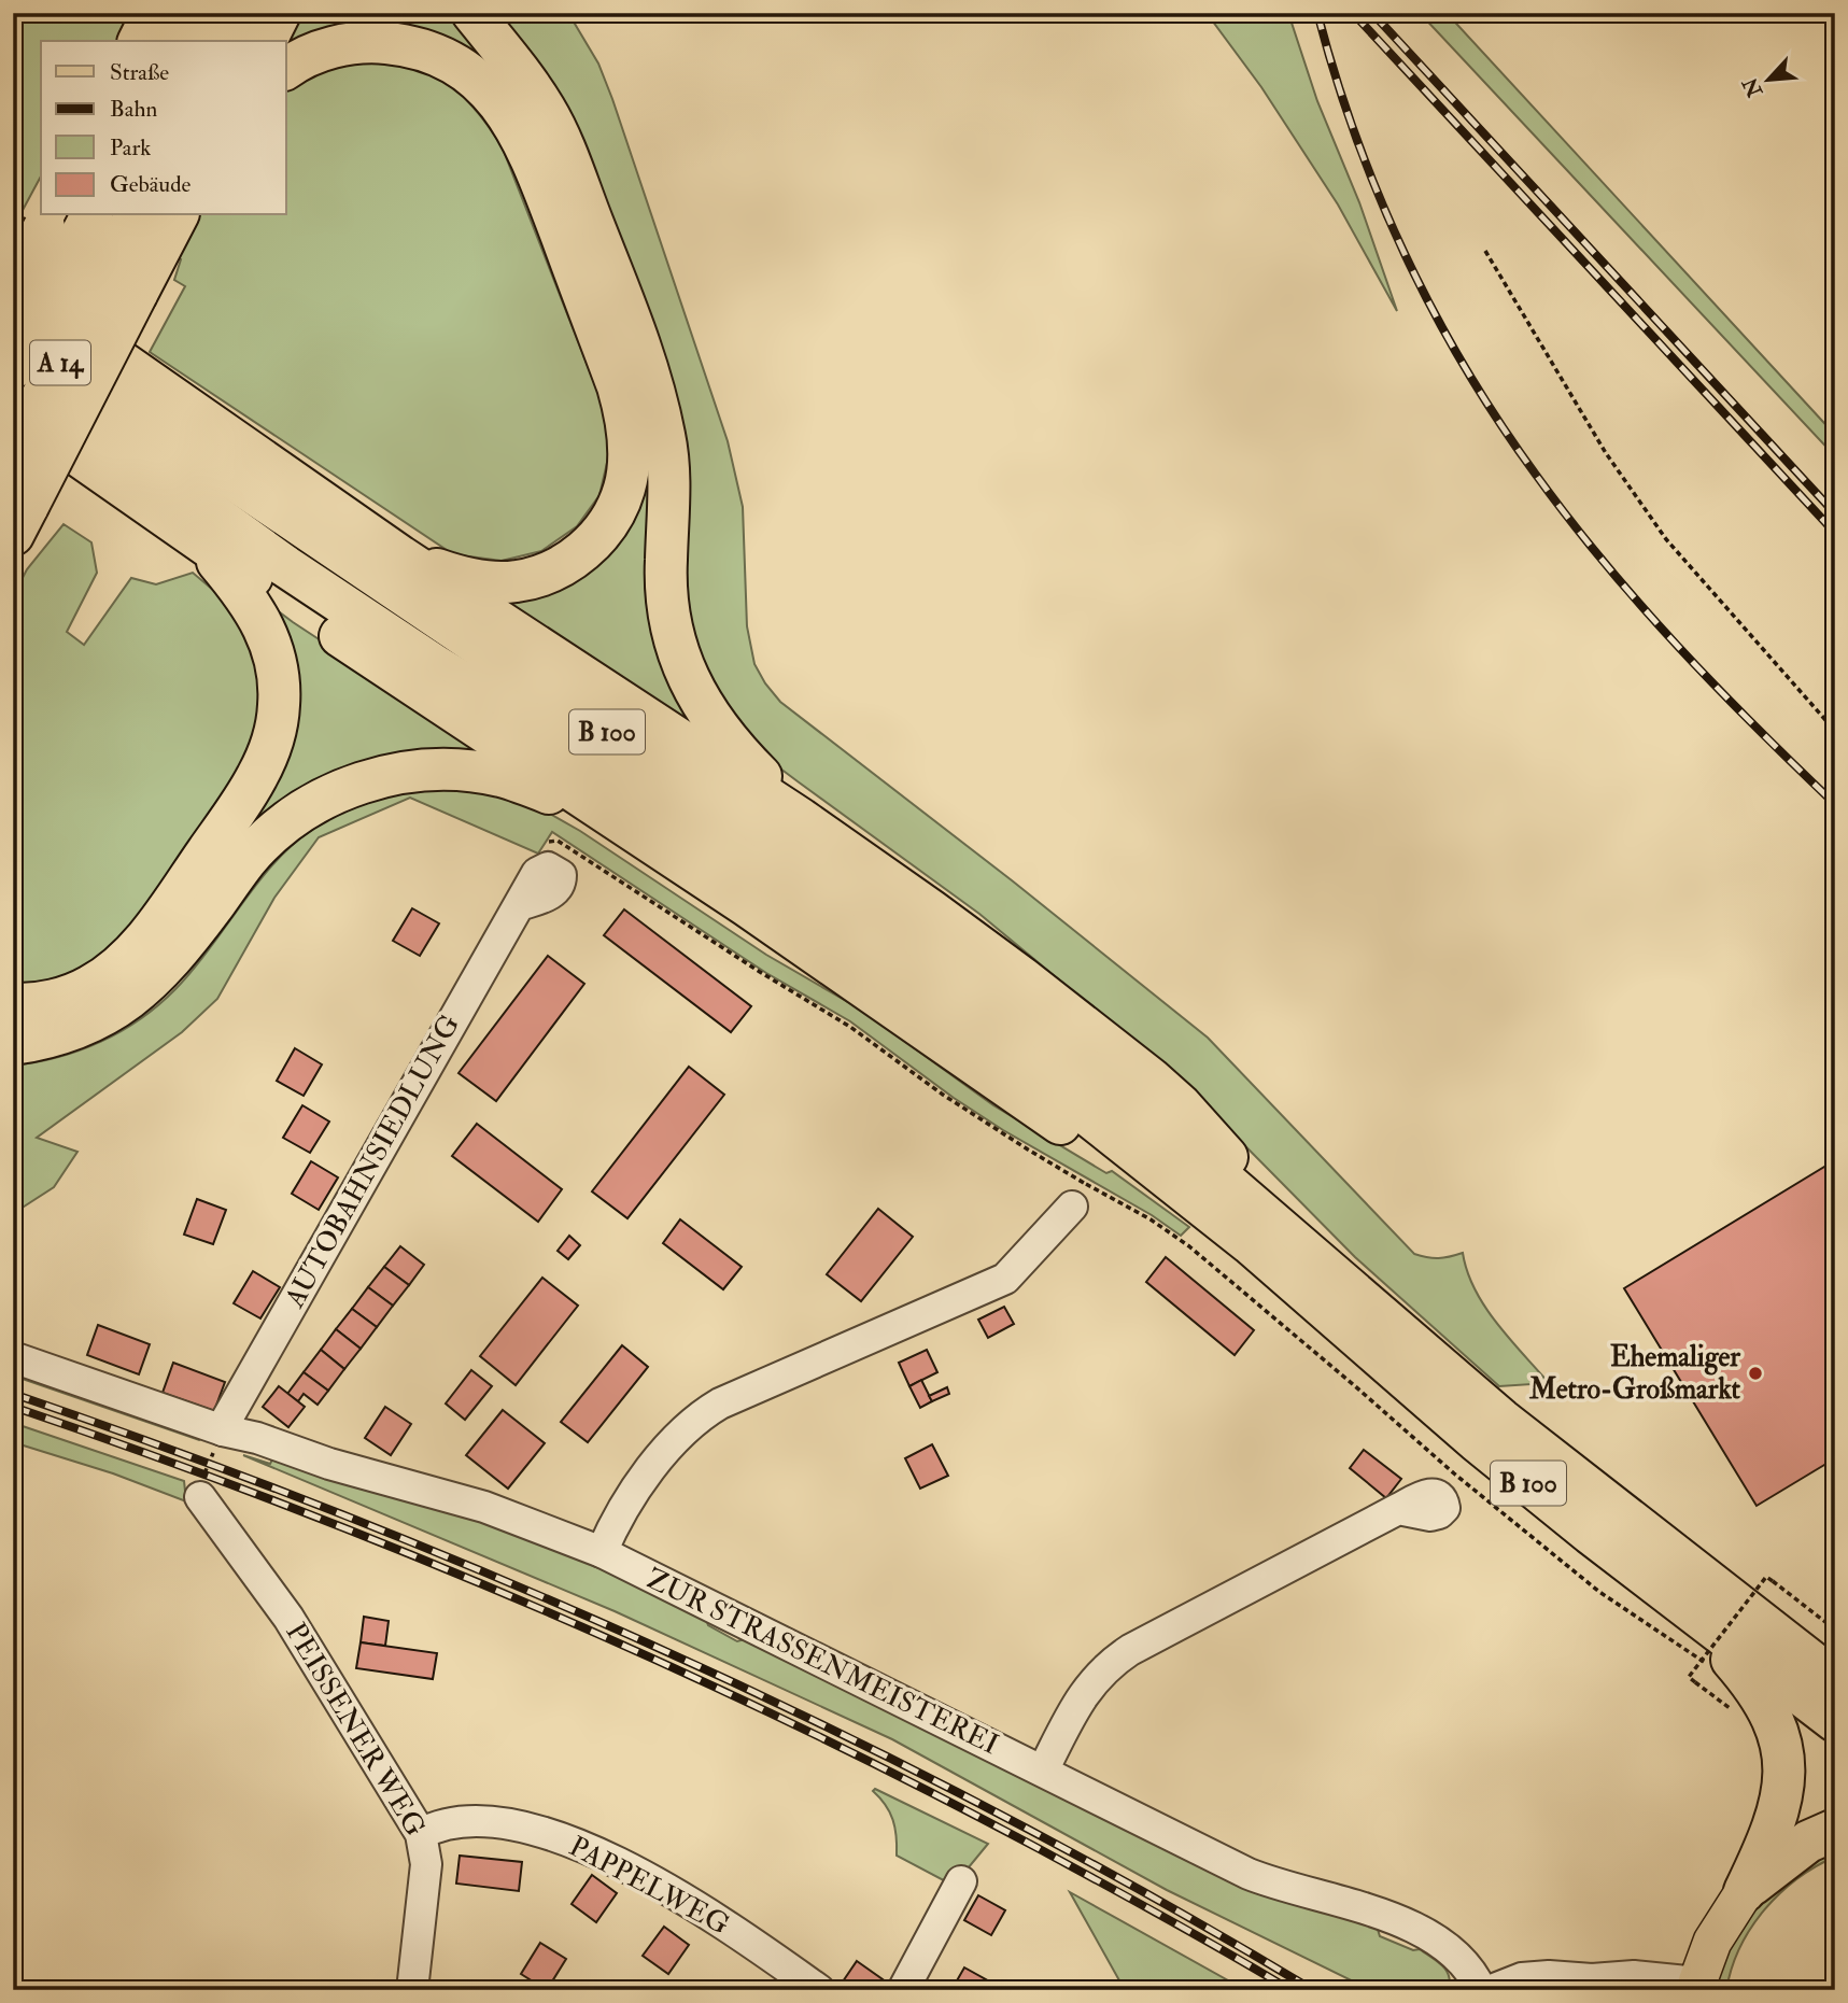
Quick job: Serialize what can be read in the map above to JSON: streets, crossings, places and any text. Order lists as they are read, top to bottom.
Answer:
{
  "streets": {
    "highway": ["A 14", "B 100"],
    "street": [
      "AUTOBAHNSIEDLUNG",
      "ZUR STRASSENMEISTEREI",
      "PEISSENER WEG",
      "PAPPELWEG"
    ]
  },
  "crossings": [
    ["A 14", "B 100"],
    ["AUTOBAHNSIEDLUNG", "ZUR STRASSENMEISTEREI"],
    ["PEISSENER WEG", "PAPPELWEG"]
  ],
  "places": ["Ehemaliger Metro-Großmarkt"],
  "legend": [
    "Straße",
    "Bahn",
    "Park",
    "Gebäude"
  ],
  "north": "bottom left"
}
